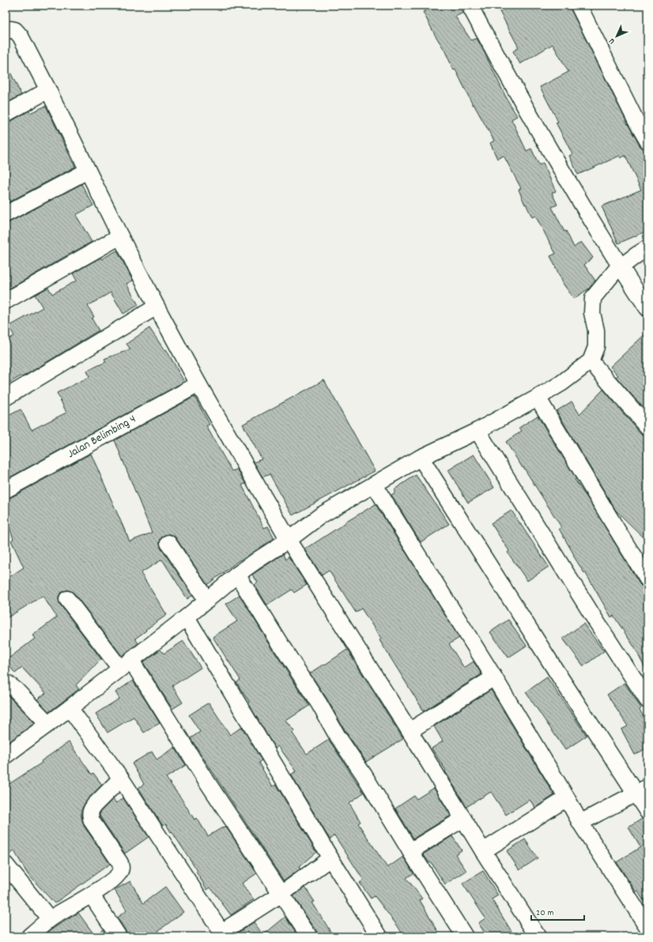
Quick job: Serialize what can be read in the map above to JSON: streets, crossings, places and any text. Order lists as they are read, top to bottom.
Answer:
{
  "streets": {
    "street": ["Jalan Belimbing 4"]
  },
  "scale_bar": "20 m",
  "north": "bottom left"
}
